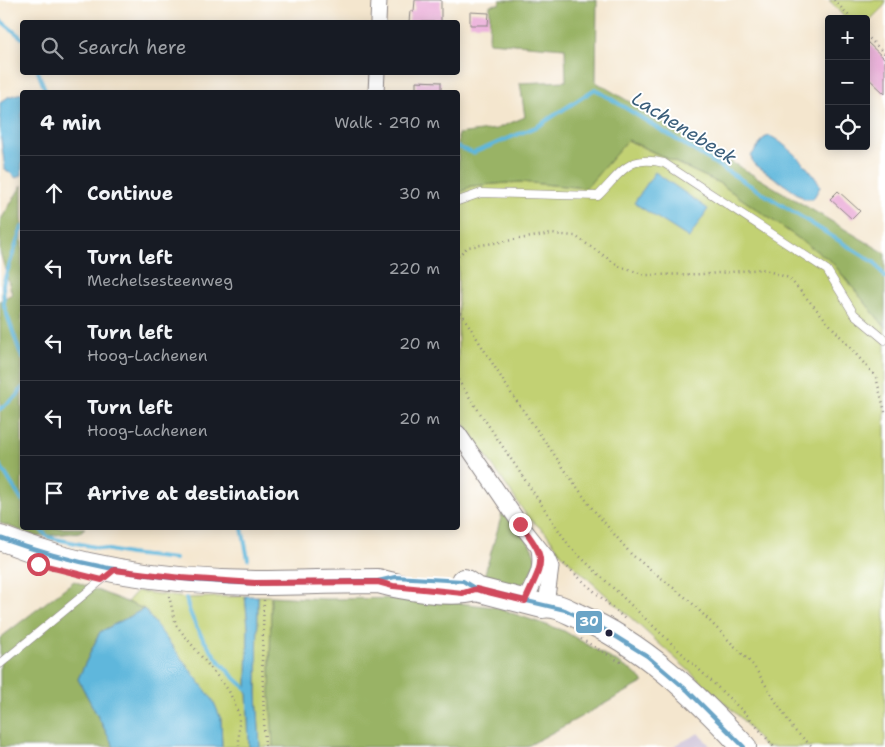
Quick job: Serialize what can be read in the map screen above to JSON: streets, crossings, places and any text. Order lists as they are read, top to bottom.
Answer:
{
  "water": ["Lachenebeek"],
  "lines": ["transit line 30"],
  "page": {
    "map_buttons": ["+", "−"],
    "search": "Search here",
    "heading": ["4 min", "Walk · 290 m"],
    "list": [
      ["Continue", "30 m"],
      ["Turn left", "Mechelsesteenweg", "220 m"],
      ["Turn left", "Hoog-Lachenen", "20 m"],
      ["Turn left", "Hoog-Lachenen", "20 m"],
      "Arrive at destination"
    ]
  }
}
